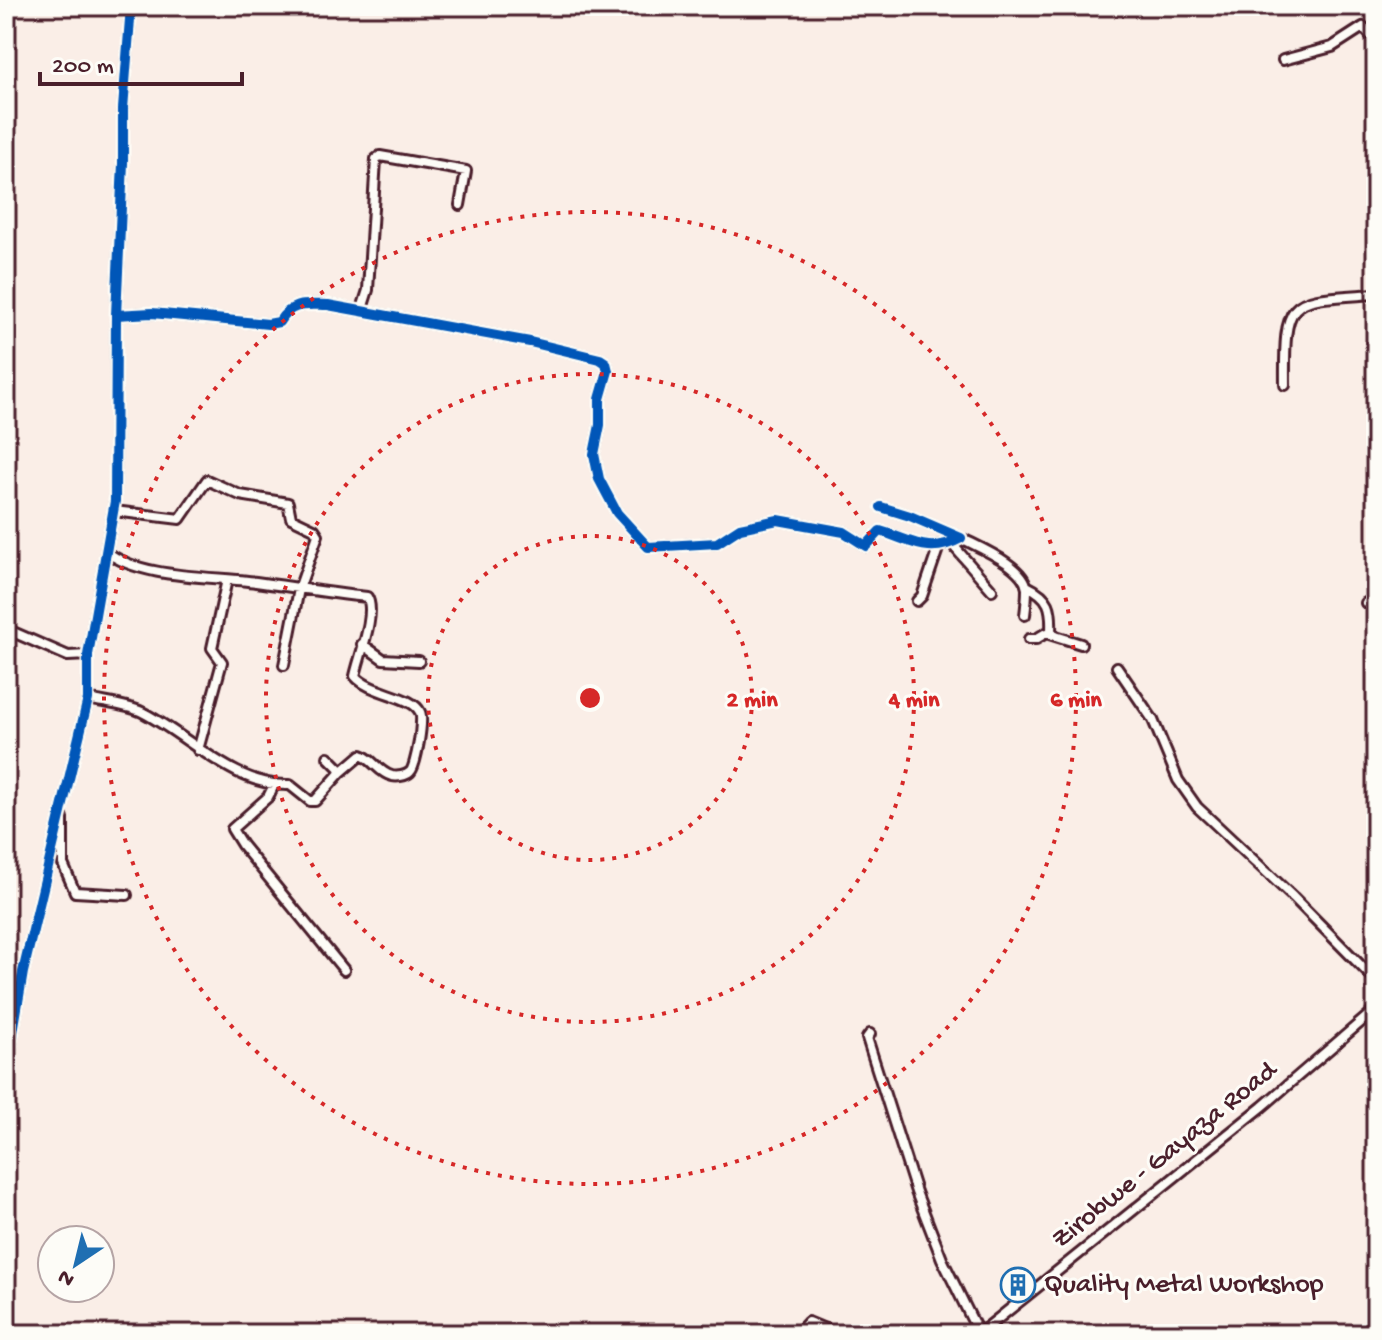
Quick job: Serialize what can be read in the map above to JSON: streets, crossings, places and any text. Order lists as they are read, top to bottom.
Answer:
{
  "streets": {
    "street": ["Zirobwe - Gayaza Road"]
  },
  "places": {
    "building": ["Quality Metal Workshop"]
  },
  "scale_bar": "200 m",
  "north": "bottom left",
  "rings": ["2 min", "4 min", "6 min"]
}
